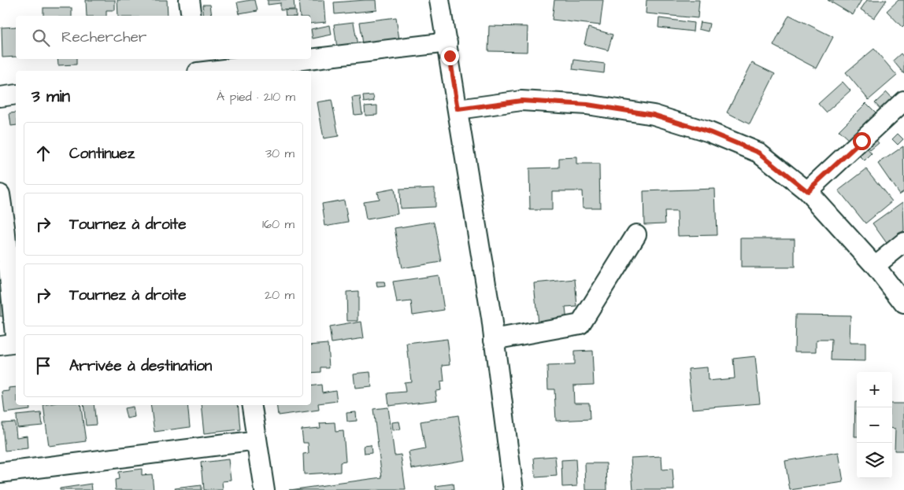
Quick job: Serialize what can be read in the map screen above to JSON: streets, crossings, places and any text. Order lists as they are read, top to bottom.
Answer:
{
  "page": {
    "search": "Rechercher",
    "heading": ["3 min", "À pied · 210 m"],
    "list": [
      ["Continuez", "30 m"],
      ["Tournez à droite", "160 m"],
      ["Tournez à droite", "20 m"],
      "Arrivée à destination"
    ],
    "map_buttons": ["+", "−"]
  }
}
